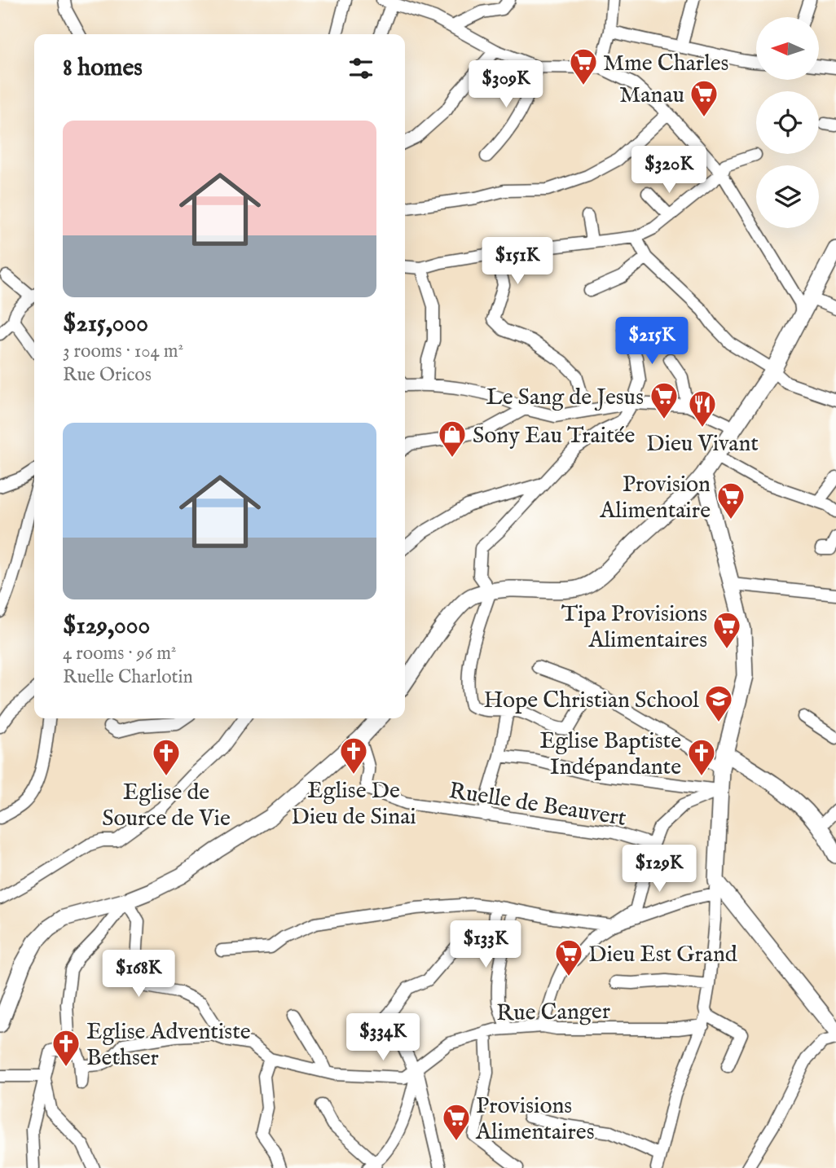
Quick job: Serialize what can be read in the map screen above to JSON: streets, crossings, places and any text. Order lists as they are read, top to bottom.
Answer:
{
  "streets": {
    "street": ["Ruelle de Beauvert", "Rue Canger"]
  },
  "places": {
    "supermarket": [
      "Mme Charles",
      "Manau",
      "Le Sang de Jesus",
      "Provision Alimentaire",
      "Tipa Provisions Alimentaires",
      "Dieu Est Grand",
      "Provisions Alimentaires"
    ],
    "restaurant": ["Dieu Vivant"],
    "shop": ["Sony Eau Traitée"],
    "school or university": ["Hope Christian School"],
    "church": [
      "Eglise De Dieu de Sinai",
      "Eglise de Source de Vie",
      "Eglise Baptiste Indépandante",
      "Eglise Adventiste Bethser"
    ]
  },
  "north": "left",
  "page": {
    "heading": "8 homes",
    "price": [
      "$309K",
      "$320K",
      "$151K",
      "$215K",
      "$129K",
      "$133K",
      "$168K",
      "$334K"
    ],
    "list": [
      {
        "name": "$215,000",
        "note": "3 rooms · 104 m² · Rue Oricos"
      },
      {
        "name": "$129,000",
        "note": "4 rooms · 96 m² · Ruelle Charlotin"
      }
    ]
  }
}
